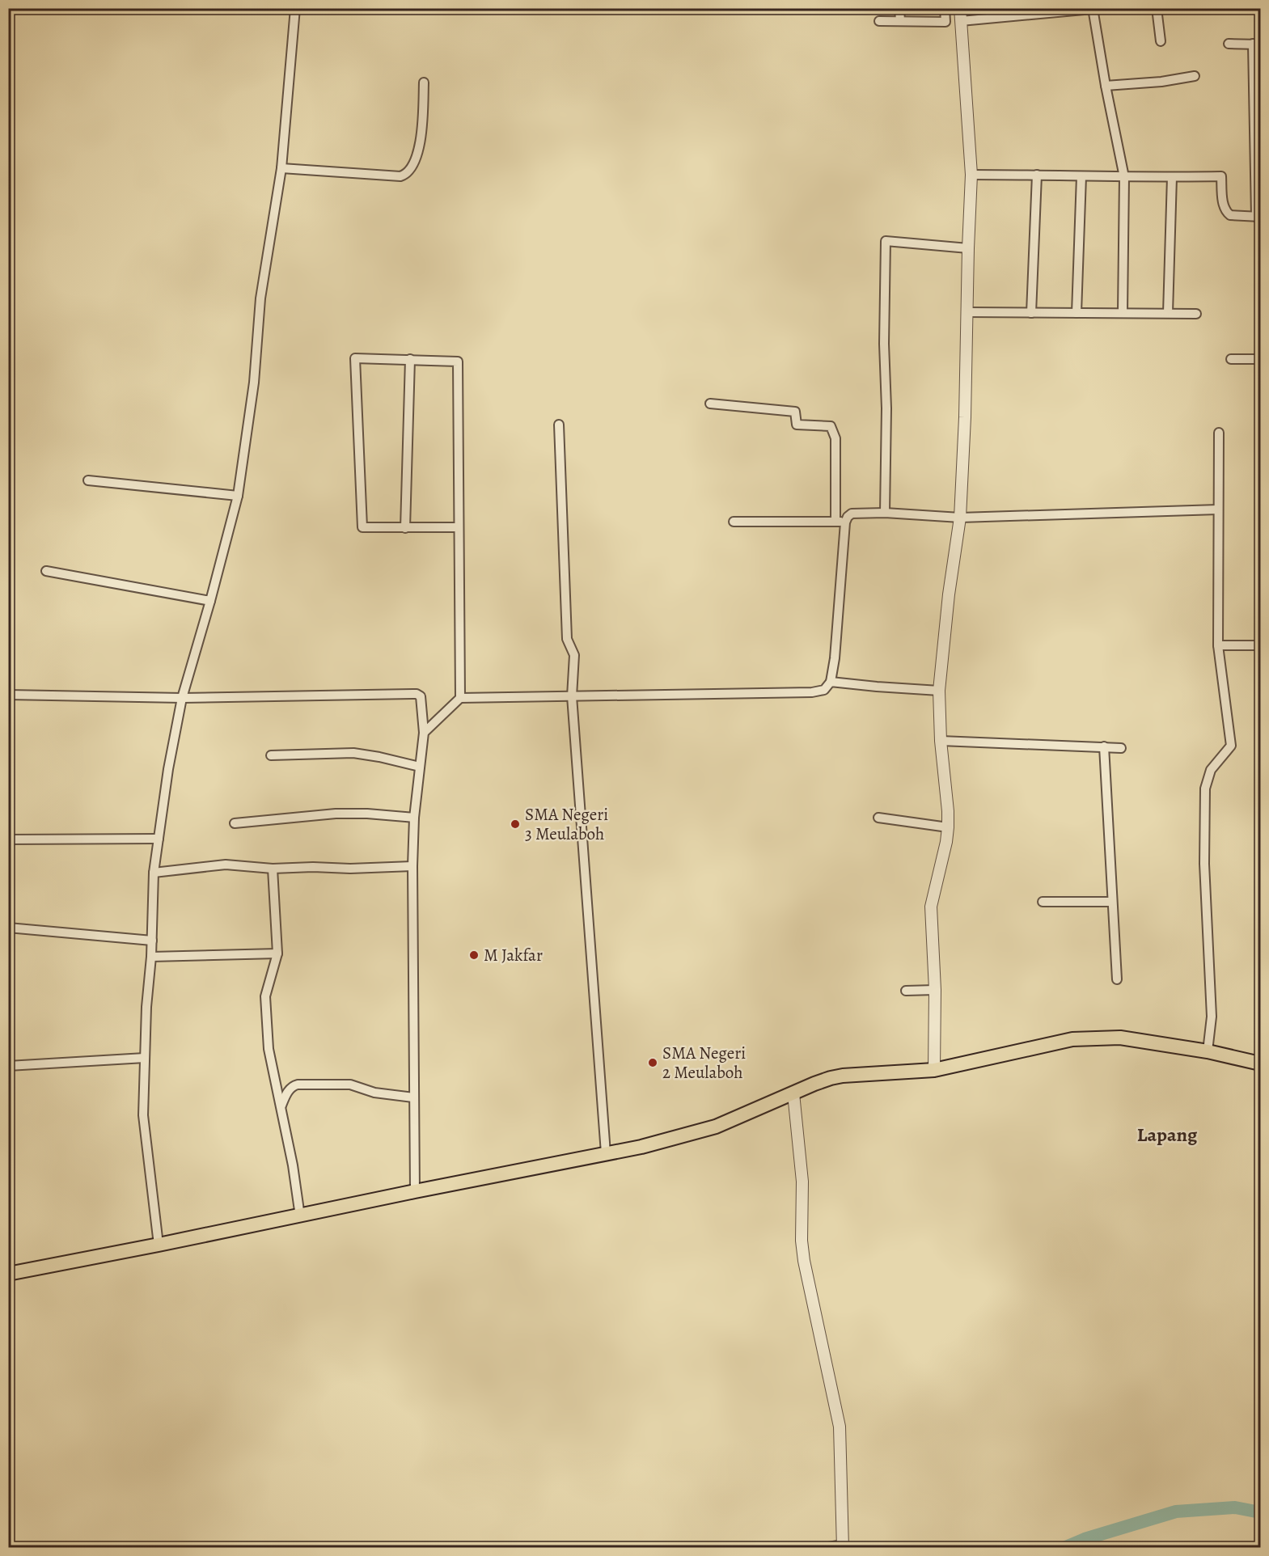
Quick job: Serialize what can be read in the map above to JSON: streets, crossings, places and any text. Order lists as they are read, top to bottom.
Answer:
{
  "districts": ["Lapang"],
  "places": ["SMA Negeri 3 Meulaboh", "M Jakfar", "SMA Negeri 2 Meulaboh"]
}
